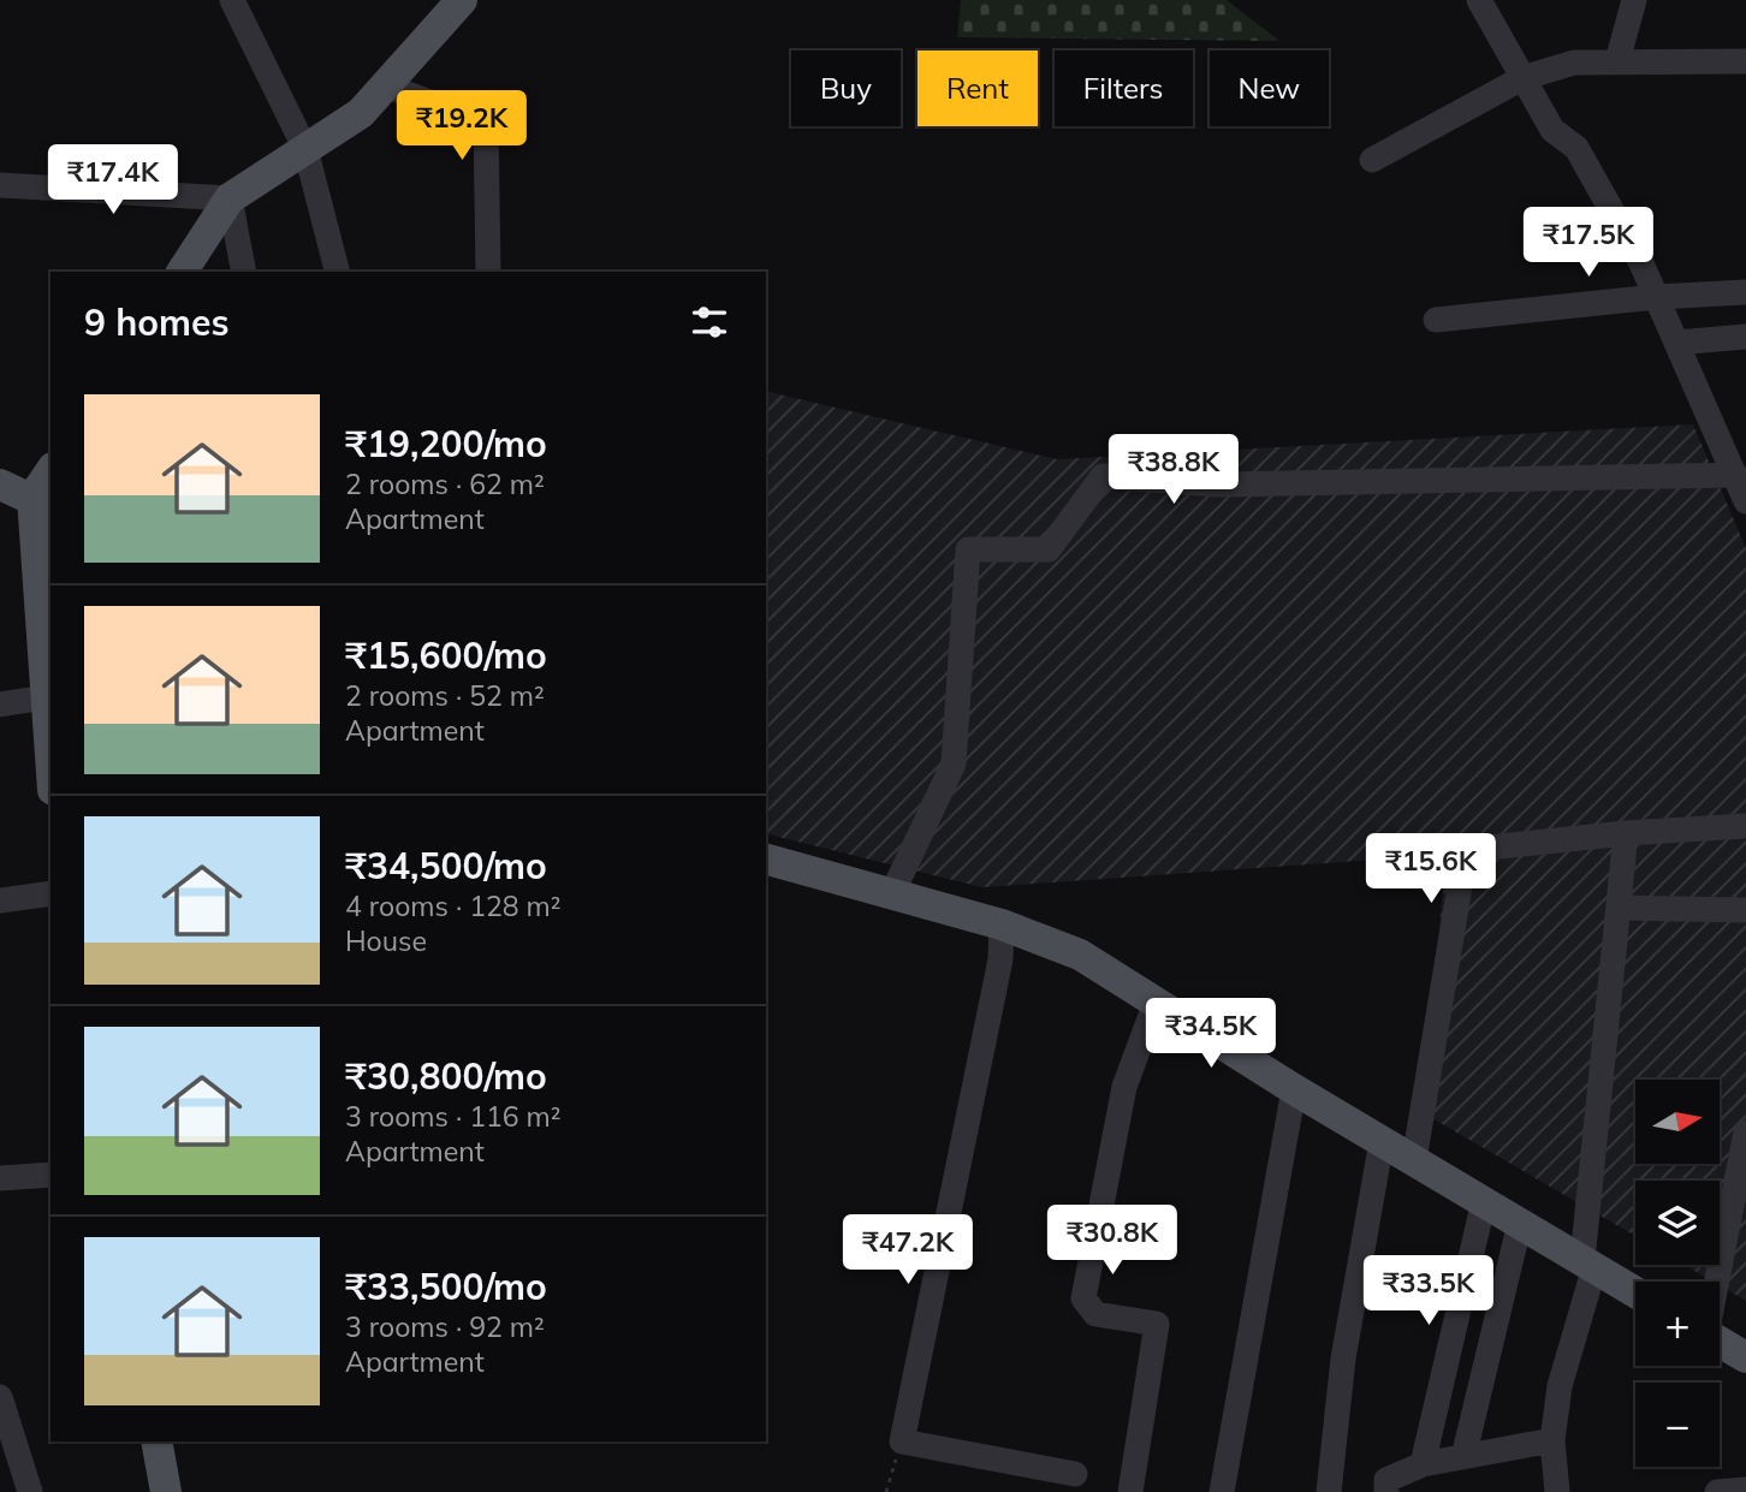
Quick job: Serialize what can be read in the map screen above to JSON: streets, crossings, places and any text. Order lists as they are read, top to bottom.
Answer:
{
  "north": "right",
  "page": {
    "chip": [
      "Buy",
      "Rent",
      "Filters",
      "New"
    ],
    "price": [
      "₹19.2K",
      "₹17.4K",
      "₹17.5K",
      "₹38.8K",
      "₹15.6K",
      "₹34.5K",
      "₹30.8K",
      "₹47.2K",
      "₹33.5K"
    ],
    "heading": "9 homes",
    "list": [
      {
        "name": "₹19,200/mo",
        "note": "2 rooms · 62 m² · Apartment"
      },
      {
        "name": "₹15,600/mo",
        "note": "2 rooms · 52 m² · Apartment"
      },
      {
        "name": "₹34,500/mo",
        "note": "4 rooms · 128 m² · House"
      },
      {
        "name": "₹30,800/mo",
        "note": "3 rooms · 116 m² · Apartment"
      },
      {
        "name": "₹33,500/mo",
        "note": "3 rooms · 92 m² · Apartment"
      }
    ],
    "map_buttons": ["+", "−"]
  }
}
